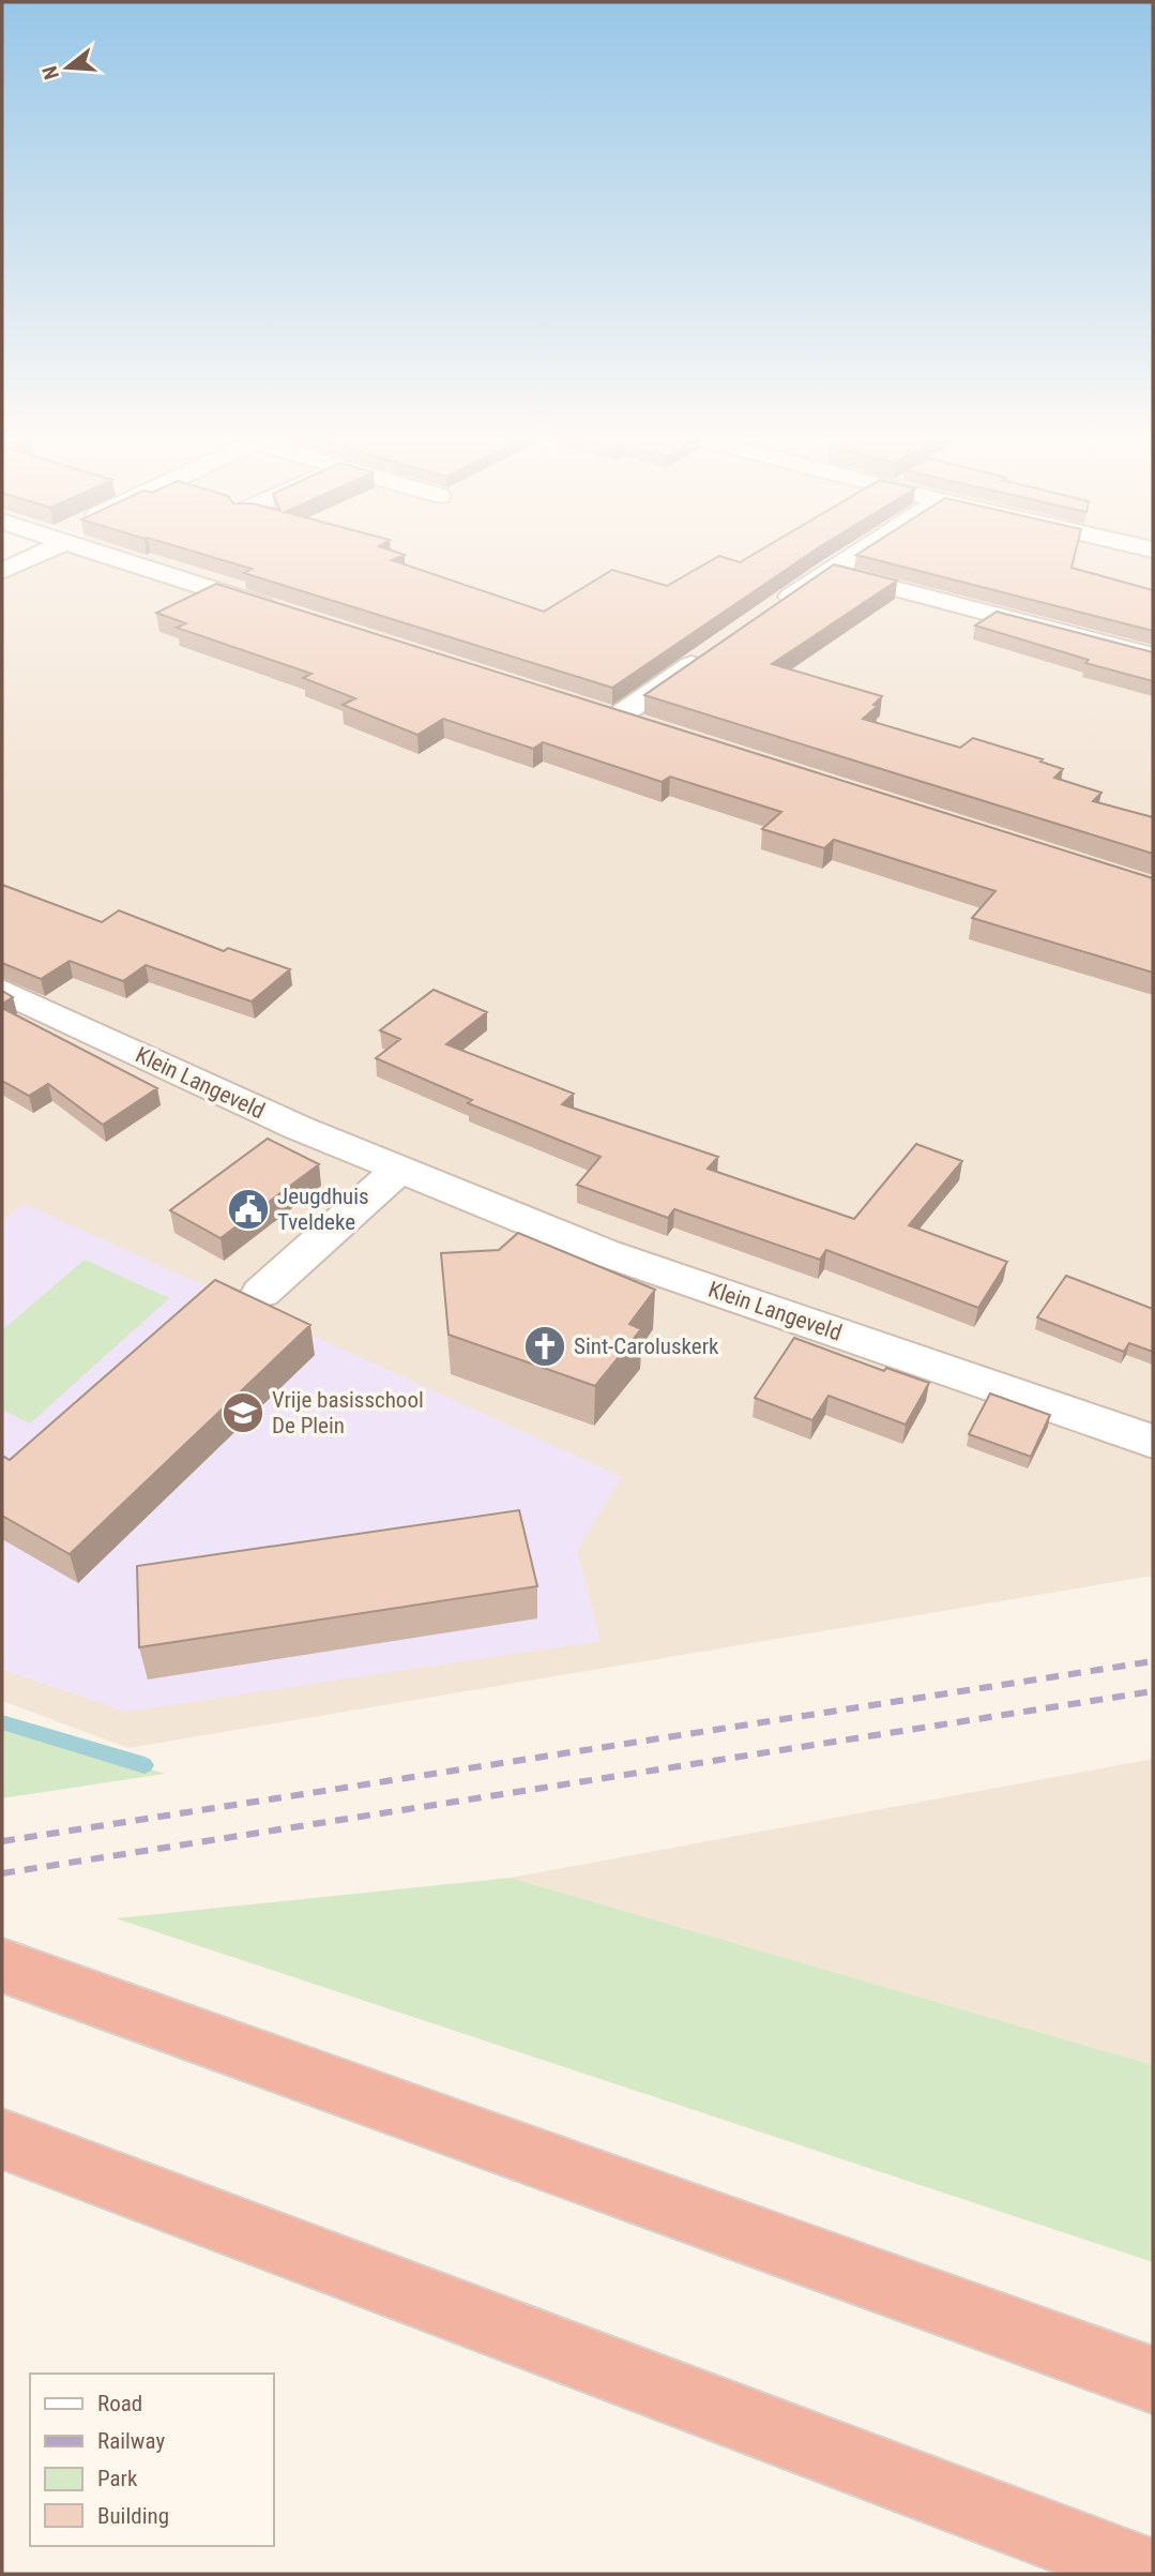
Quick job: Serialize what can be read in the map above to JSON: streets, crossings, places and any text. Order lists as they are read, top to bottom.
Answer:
{
  "streets": {
    "street": ["Klein Langeveld"]
  },
  "places": {
    "public building": ["Jeugdhuis Tveldeke"],
    "church": ["Sint-Caroluskerk"],
    "school or university": ["Vrije basisschool De Plein"]
  },
  "legend": [
    "Road",
    "Railway",
    "Park",
    "Building"
  ],
  "north": "left"
}
